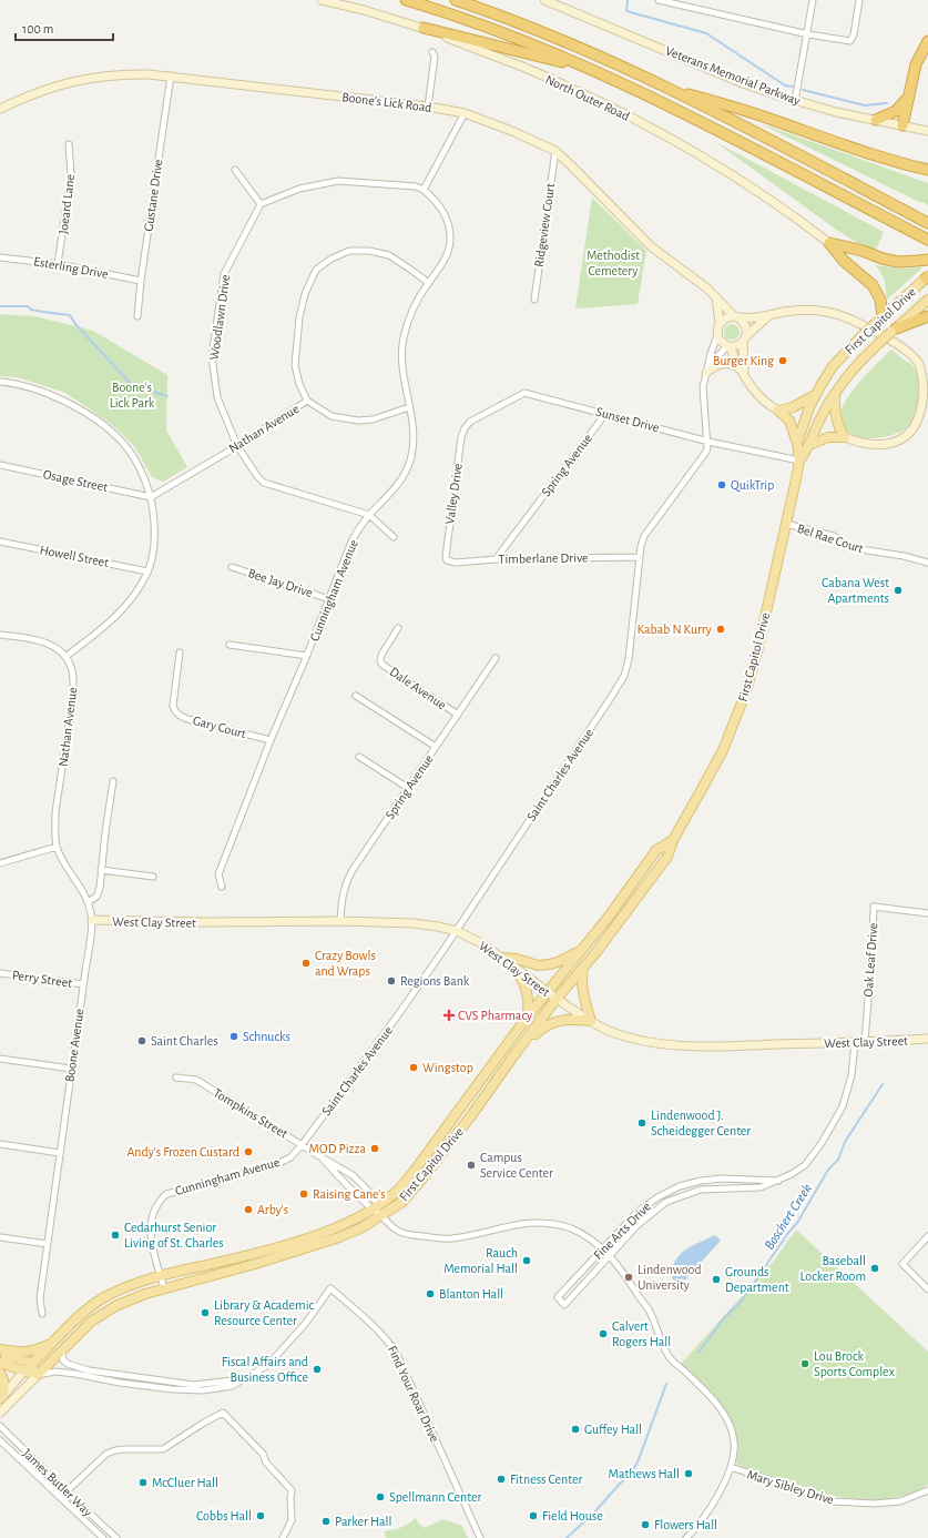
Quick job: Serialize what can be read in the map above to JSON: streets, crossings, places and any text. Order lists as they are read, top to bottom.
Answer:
{
  "streets": {
    "main road": ["First Capitol Drive"],
    "street": [
      "Veterans Memorial Parkway",
      "North Outer Road",
      "Boone's Lick Road",
      "Gustane Drive",
      "Joeard Lane",
      "Ridgeview Court",
      "Esterling Drive",
      "Woodlawn Drive",
      "Sunset Drive",
      "Nathan Avenue",
      "Spring Avenue",
      "Osage Street",
      "Valley Drive",
      "Bel Rae Court",
      "Howell Street",
      "Timberlane Drive",
      "Bee Jay Drive",
      "Cunningham Avenue",
      "Dale Avenue",
      "Gary Court",
      "Saint Charles Avenue",
      "West Clay Street",
      "Oak Leaf Drive",
      "Perry Street",
      "Boone Avenue",
      "Tompkins Street",
      "Fine Arts Drive",
      "Find Your Roar Drive",
      "James Butler Way",
      "Mary Sibley Drive"
    ]
  },
  "crossings": [
    ["Boone's Lick Road", "Gustane Drive"],
    ["Boone's Lick Road", "Ridgeview Court"],
    ["Boone's Lick Road", "Saint Charles Avenue"],
    ["Gustane Drive", "Esterling Drive"],
    ["Joeard Lane", "Esterling Drive"],
    ["Woodlawn Drive", "Nathan Avenue"],
    ["Woodlawn Drive", "Cunningham Avenue"],
    ["First Capitol Drive", "Sunset Drive"],
    ["First Capitol Drive", "Bel Rae Court"],
    ["First Capitol Drive", "Cunningham Avenue"],
    ["First Capitol Drive", "West Clay Street"],
    ["First Capitol Drive", "Tompkins Street"],
    ["First Capitol Drive", "Find Your Roar Drive"],
    ["Sunset Drive", "Spring Avenue"],
    ["Sunset Drive", "Valley Drive"],
    ["Sunset Drive", "Saint Charles Avenue"],
    ["Nathan Avenue", "Osage Street"],
    ["Nathan Avenue", "Boone Avenue"],
    ["Spring Avenue", "Timberlane Drive"],
    ["Spring Avenue", "Dale Avenue"],
    ["Spring Avenue", "West Clay Street"],
    ["Valley Drive", "Timberlane Drive"],
    ["Timberlane Drive", "Saint Charles Avenue"],
    ["Bee Jay Drive", "Cunningham Avenue"],
    ["Cunningham Avenue", "Gary Court"],
    ["Cunningham Avenue", "Saint Charles Avenue"],
    ["Cunningham Avenue", "Tompkins Street"],
    ["Saint Charles Avenue", "West Clay Street"],
    ["Saint Charles Avenue", "Tompkins Street"],
    ["West Clay Street", "Oak Leaf Drive"],
    ["West Clay Street", "Boone Avenue"],
    ["West Clay Street", "Fine Arts Drive"],
    ["Perry Street", "Boone Avenue"]
  ],
  "water": ["Boschert Creek"],
  "parks": ["Methodist Cemetery", "Boone's Lick Park"],
  "places": {
    "other": [
      "Burger King",
      "QuikTrip",
      "Cabana West Apartments",
      "Kabab N Kurry",
      "Crazy Bowls and Wraps",
      "Regions Bank",
      "Schnucks",
      "Saint Charles",
      "Wingstop",
      "Lindenwood J. Scheidegger Center",
      "MOD Pizza",
      "Andy's Frozen Custard",
      "Campus Service Center",
      "Raising Cane's",
      "Arby's",
      "Cedarhurst Senior Living of St. Charles",
      "Rauch Memorial Hall",
      "Baseball Locker Room",
      "Lindenwood University",
      "Grounds Department",
      "Blanton Hall",
      "Library & Academic Resource Center",
      "Calvert Rogers Hall",
      "Lou Brock Sports Complex",
      "Fiscal Affairs and Business Office",
      "Guffey Hall",
      "Mathews Hall",
      "Fitness Center",
      "McCluer Hall",
      "Spellmann Center",
      "Cobbs Hall",
      "Field House",
      "Parker Hall",
      "Flowers Hall"
    ],
    "health": ["CVS Pharmacy"]
  },
  "scale_bar": "100 m"
}
